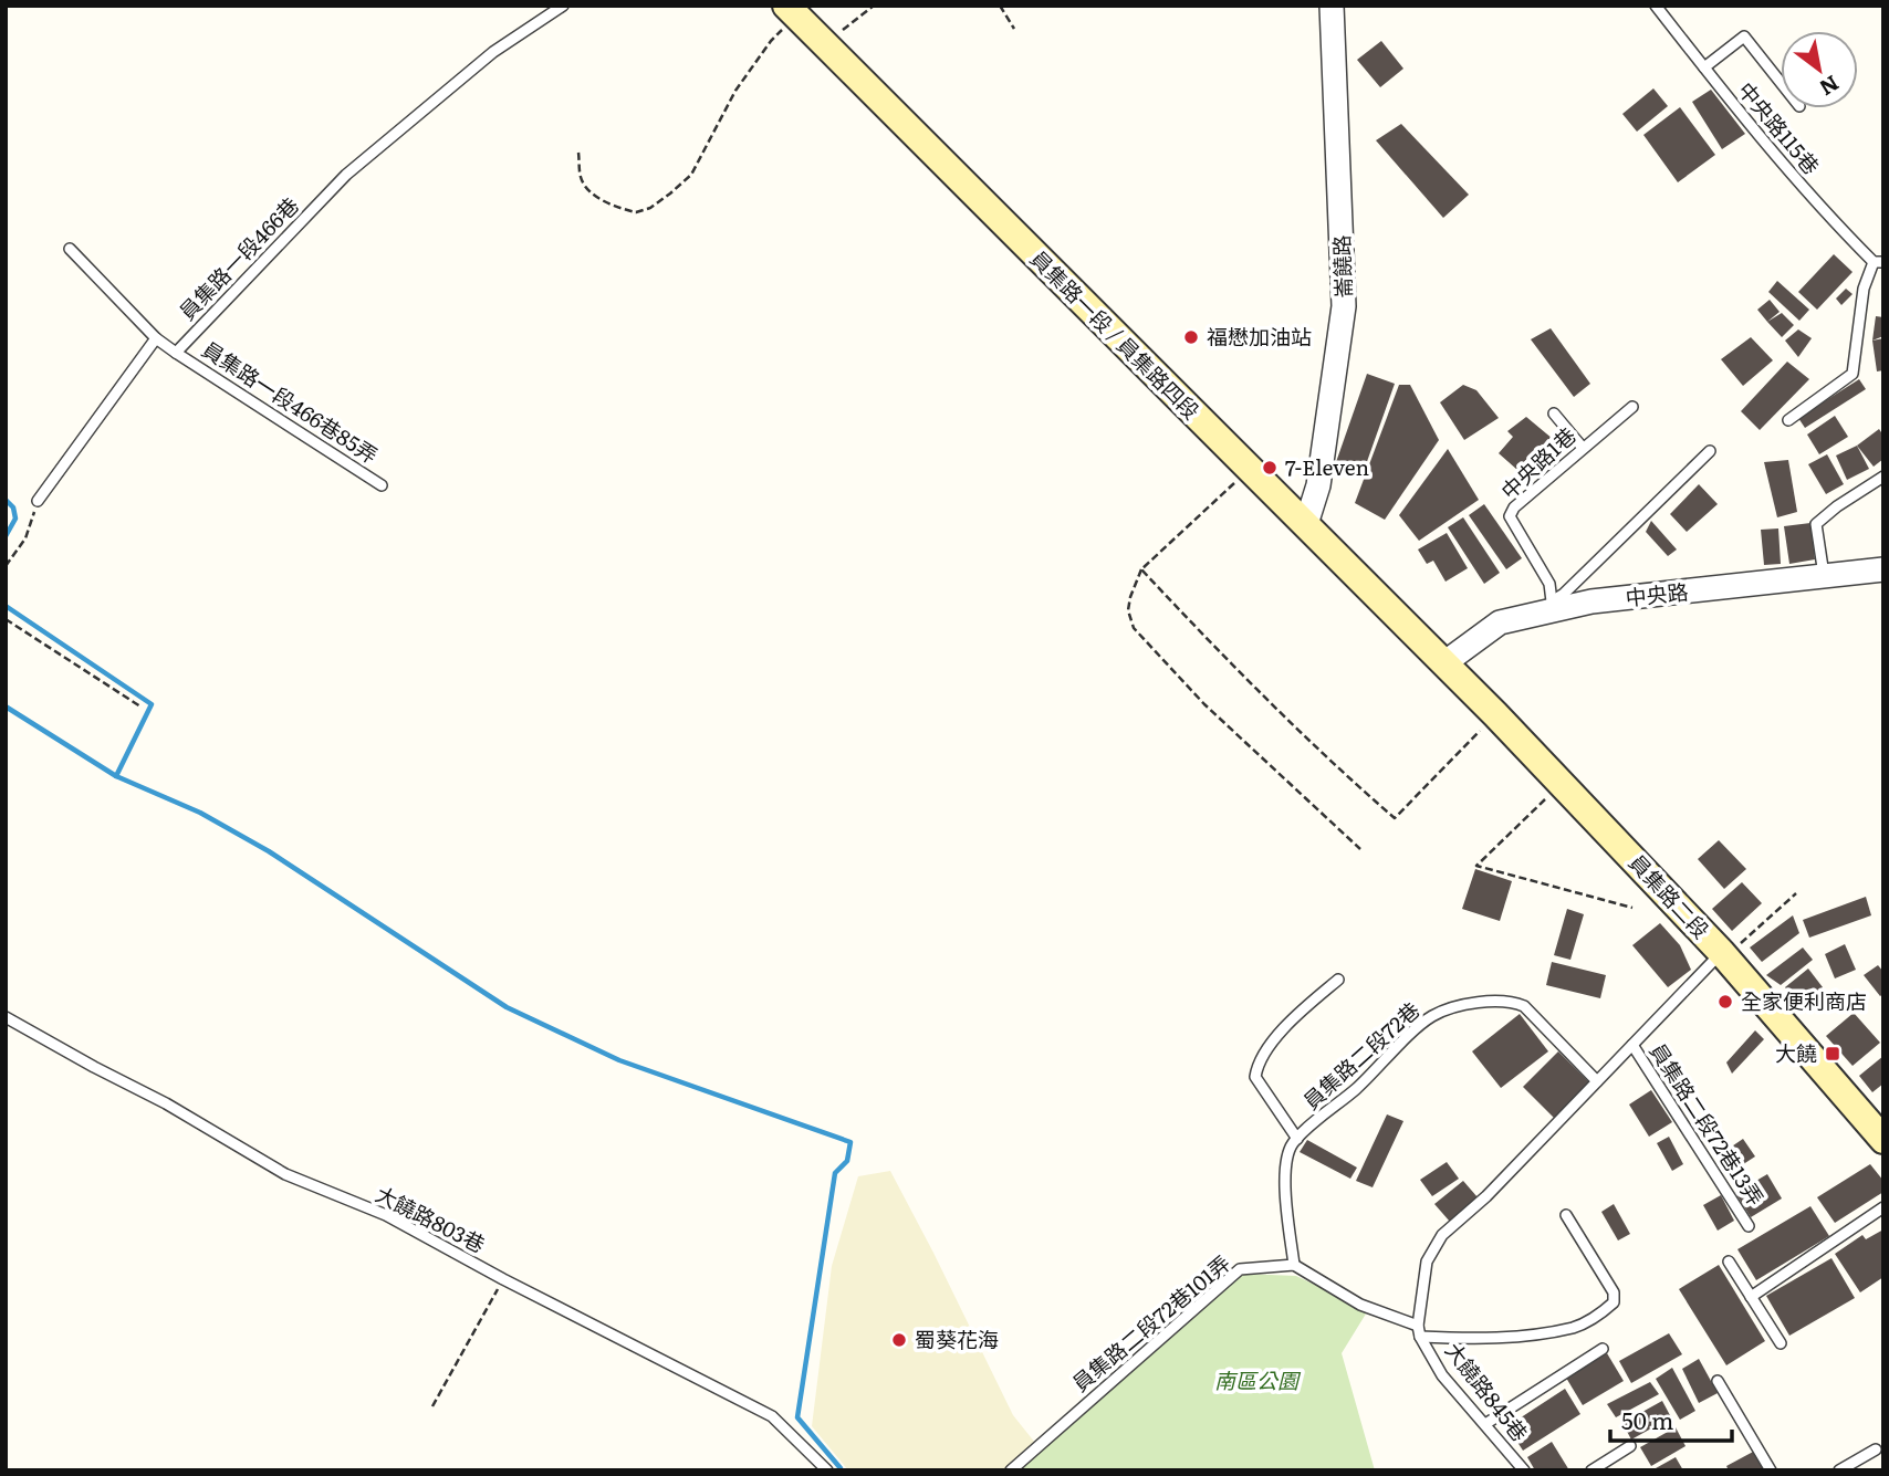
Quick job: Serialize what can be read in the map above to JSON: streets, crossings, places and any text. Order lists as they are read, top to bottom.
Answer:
{
  "streets": {
    "main road": ["員集路一段 / 員集路四段", "員集路二段"],
    "street": ["崙饒路", "中央路"],
    "lane": [
      "中央路115巷",
      "員集路一段466巷",
      "員集路一段466巷85弄",
      "中央路1巷",
      "員集路二段72巷",
      "員集路二段72巷13弄",
      "大饒路803巷",
      "員集路二段72巷101弄",
      "大饒路845巷"
    ]
  },
  "crossings": [
    ["員集路一段466巷", "員集路一段466巷85弄"],
    ["崙饒路", "員集路一段 / 員集路四段"],
    ["員集路一段 / 員集路四段", "中央路"],
    ["員集路一段 / 員集路四段", "員集路二段"],
    ["中央路1巷", "中央路"],
    ["中央路", "員集路二段"],
    ["員集路二段72巷", "員集路二段72巷101弄"]
  ],
  "parks": ["南區公園"],
  "places": {
    "other": [
      "福懋加油站",
      "7-Eleven",
      "全家便利商店",
      "蜀葵花海"
    ],
    "transit": ["大饒"]
  },
  "scale_bar": "50 m",
  "north": "bottom right"
}
